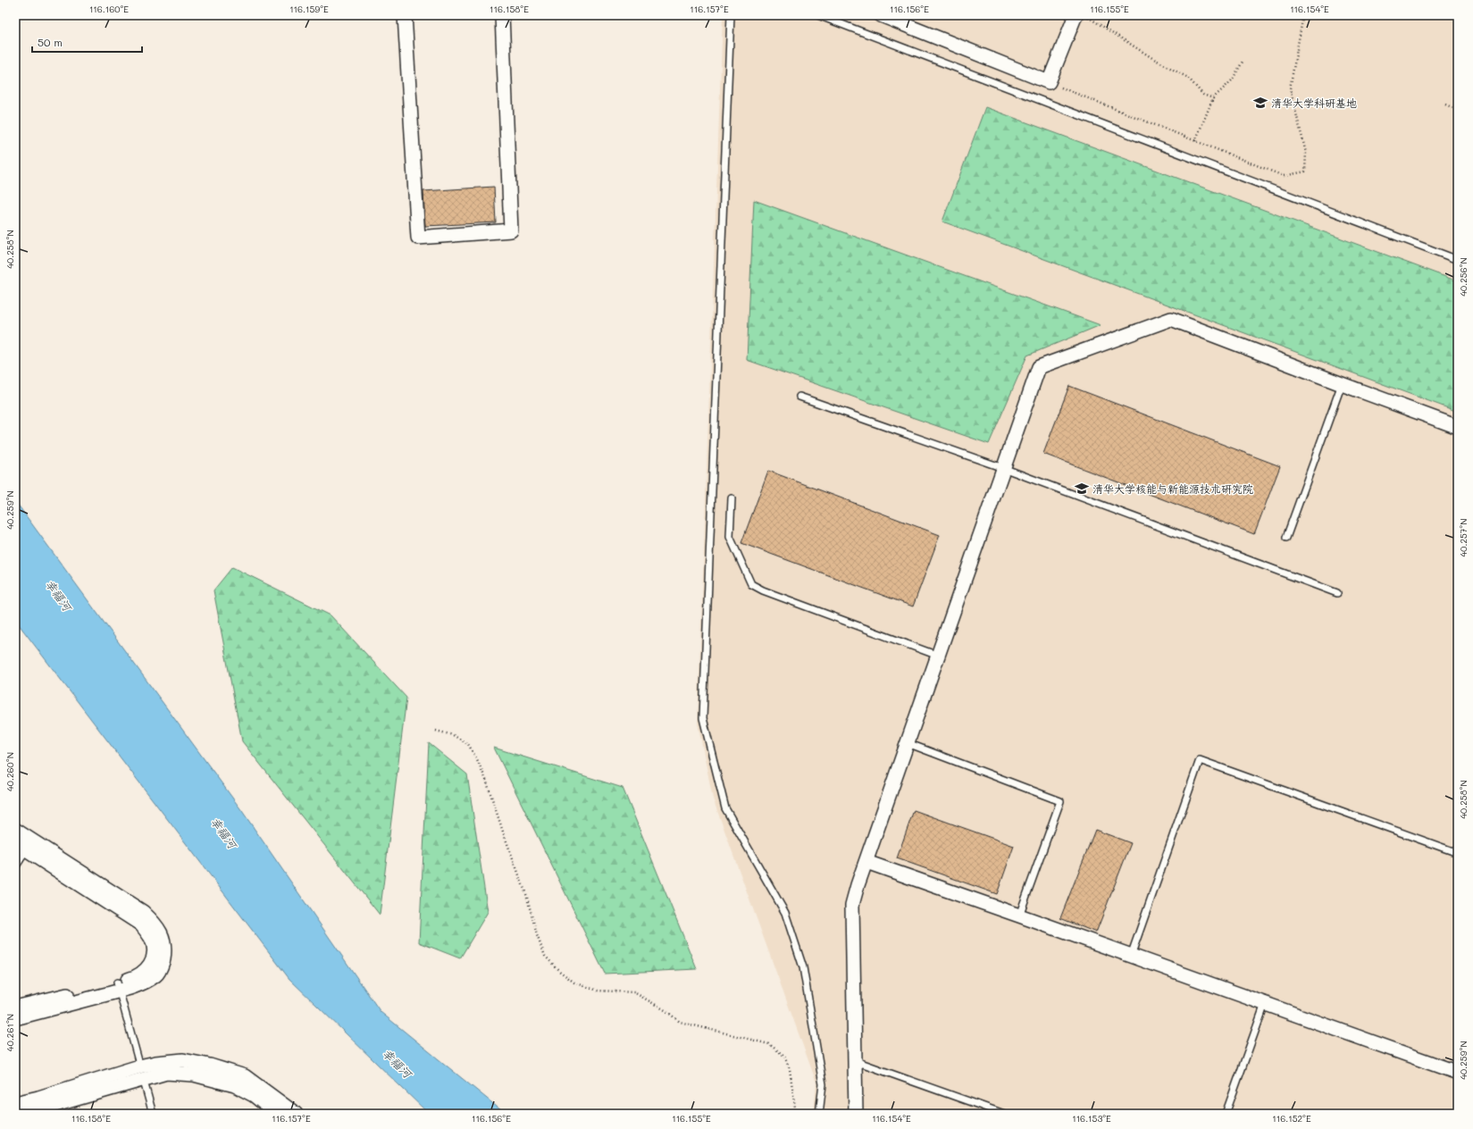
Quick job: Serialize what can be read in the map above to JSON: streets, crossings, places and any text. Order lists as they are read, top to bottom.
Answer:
{
  "water": ["幸福河"],
  "places": {
    "school or university": ["清华大学科研基地", "清华大学核能与新能源技术研究院"]
  },
  "scale_bar": "50 m",
  "coordinates": [
    "116.160°E",
    "116.159°E",
    "116.158°E",
    "116.157°E",
    "116.156°E",
    "116.155°E",
    "116.154°E",
    "40.258°N",
    "40.256°N",
    "40.259°N",
    "40.257°N",
    "40.260°N",
    "40.261°N",
    "116.153°E",
    "116.152°E"
  ]
}
